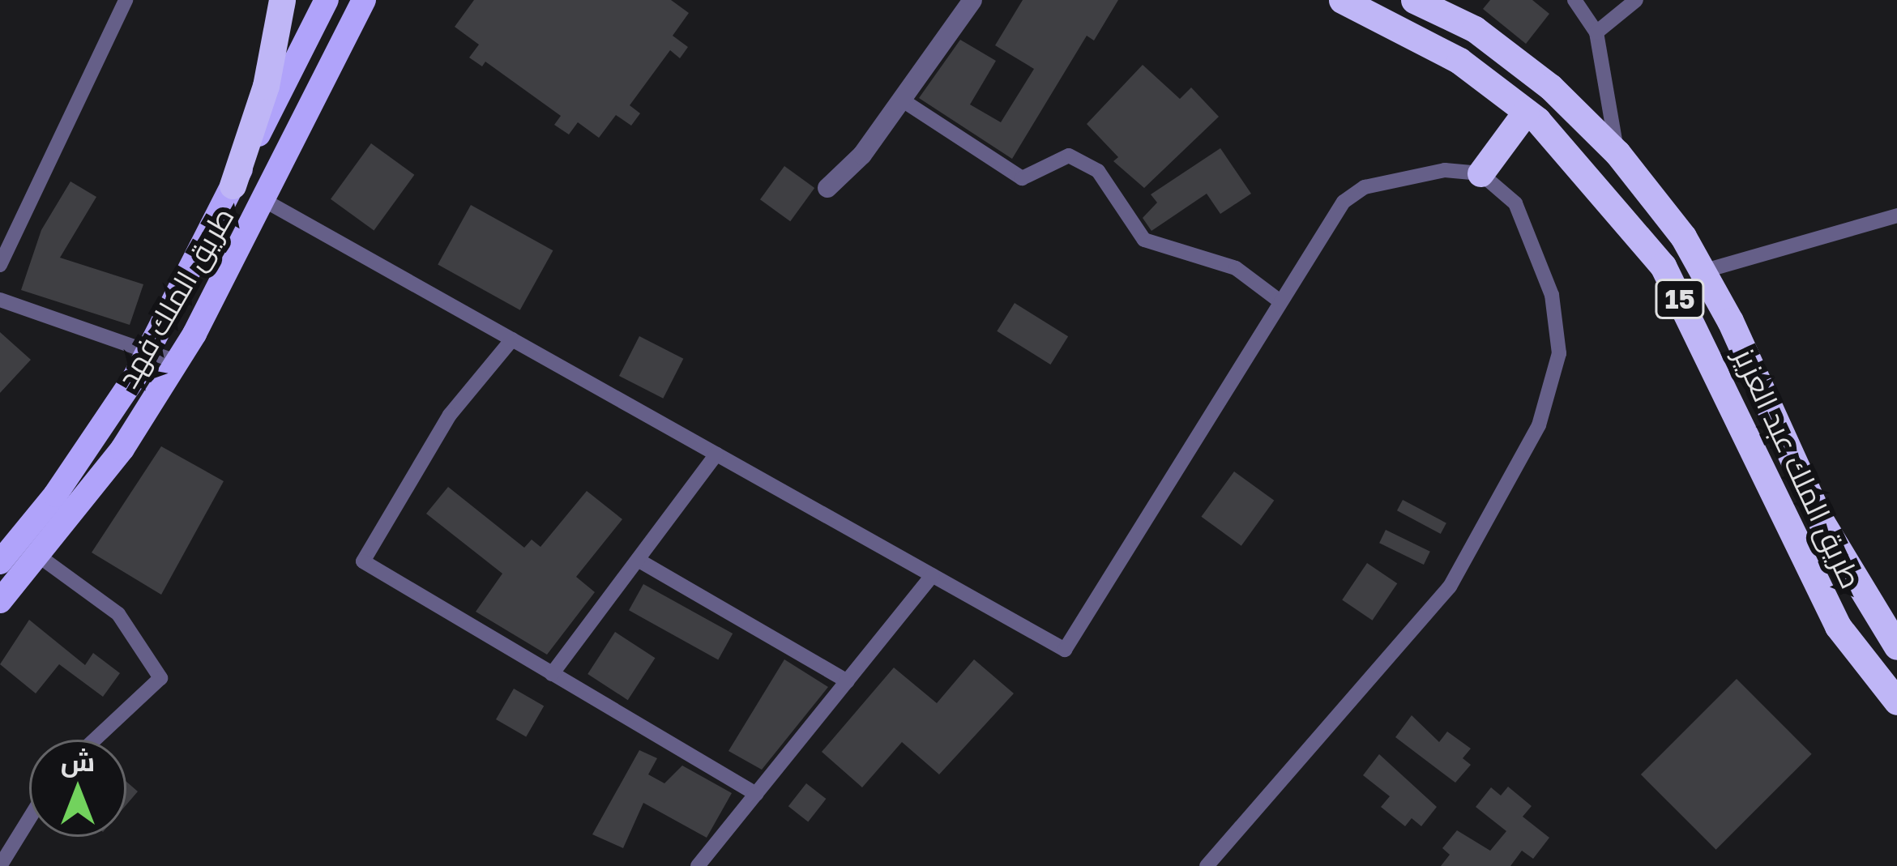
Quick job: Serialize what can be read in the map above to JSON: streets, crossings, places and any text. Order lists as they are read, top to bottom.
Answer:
{
  "streets": {
    "highway": ["15", "طريق الملك عبد العزيز"],
    "main road": ["طريق الملك فهد"]
  },
  "north": "top"
}
